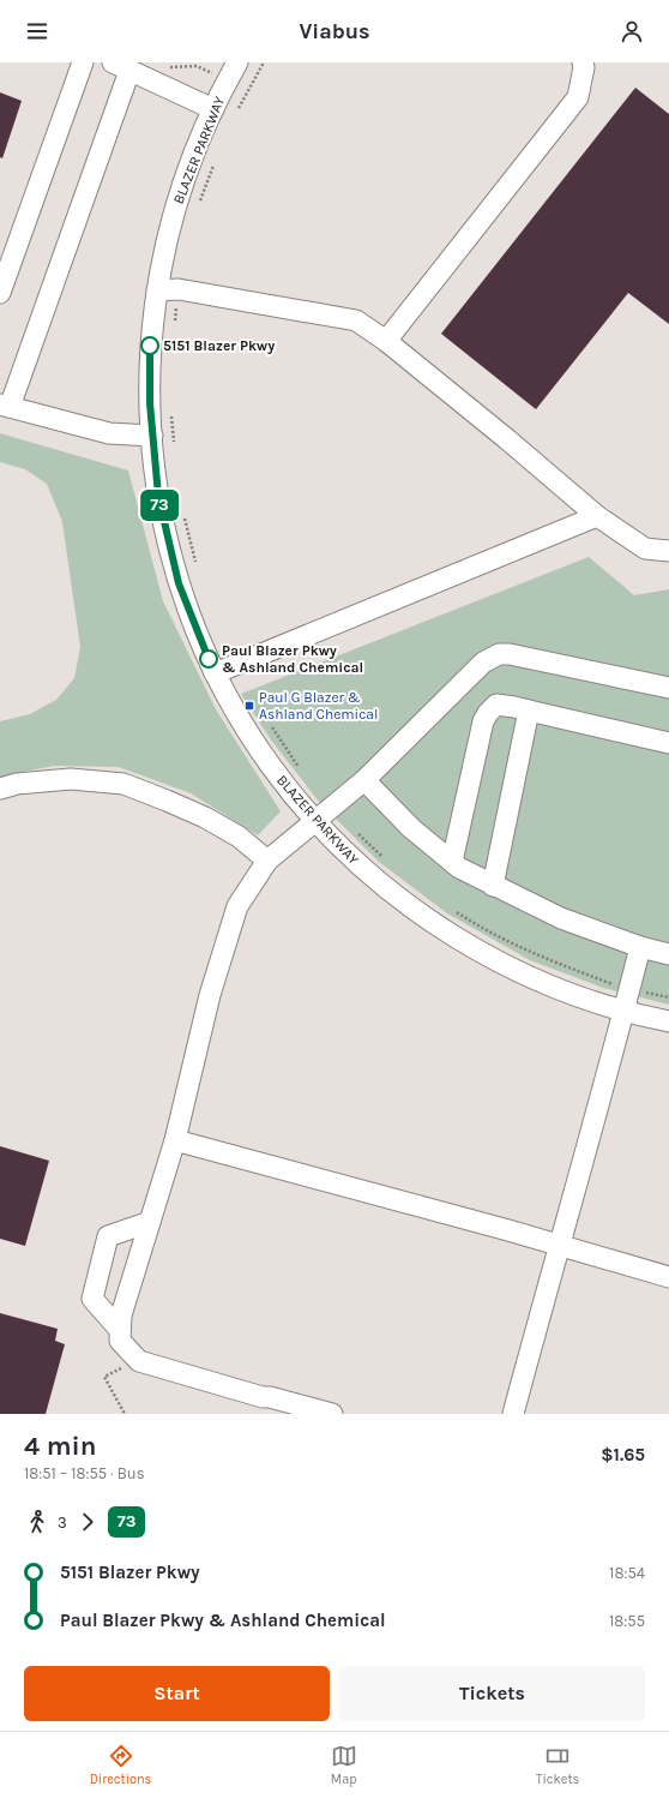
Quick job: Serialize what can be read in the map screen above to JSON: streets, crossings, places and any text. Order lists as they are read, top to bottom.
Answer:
{
  "streets": {
    "street": ["BLAZER PARKWAY"]
  },
  "places": {
    "other": ["5151 Blazer Pkwy", "Paul Blazer Pkwy & Ashland Chemical"],
    "transit": ["Paul G Blazer & Ashland Chemical"]
  },
  "lines": ["bus line 73"],
  "page": {
    "header": "Viabus",
    "on_map": "73",
    "heading": ["4 min", "18:51 – 18:55 · Bus", "$1.65"],
    "legs": ["3", "73"],
    "list": [
      {
        "name": "5151 Blazer Pkwy",
        "value": "18:54"
      },
      {
        "name": "Paul Blazer Pkwy & Ashland Chemical",
        "value": "18:55"
      }
    ],
    "buttons": ["Start", "Tickets"],
    "tabs": ["Directions", "Map", "Tickets"]
  }
}
